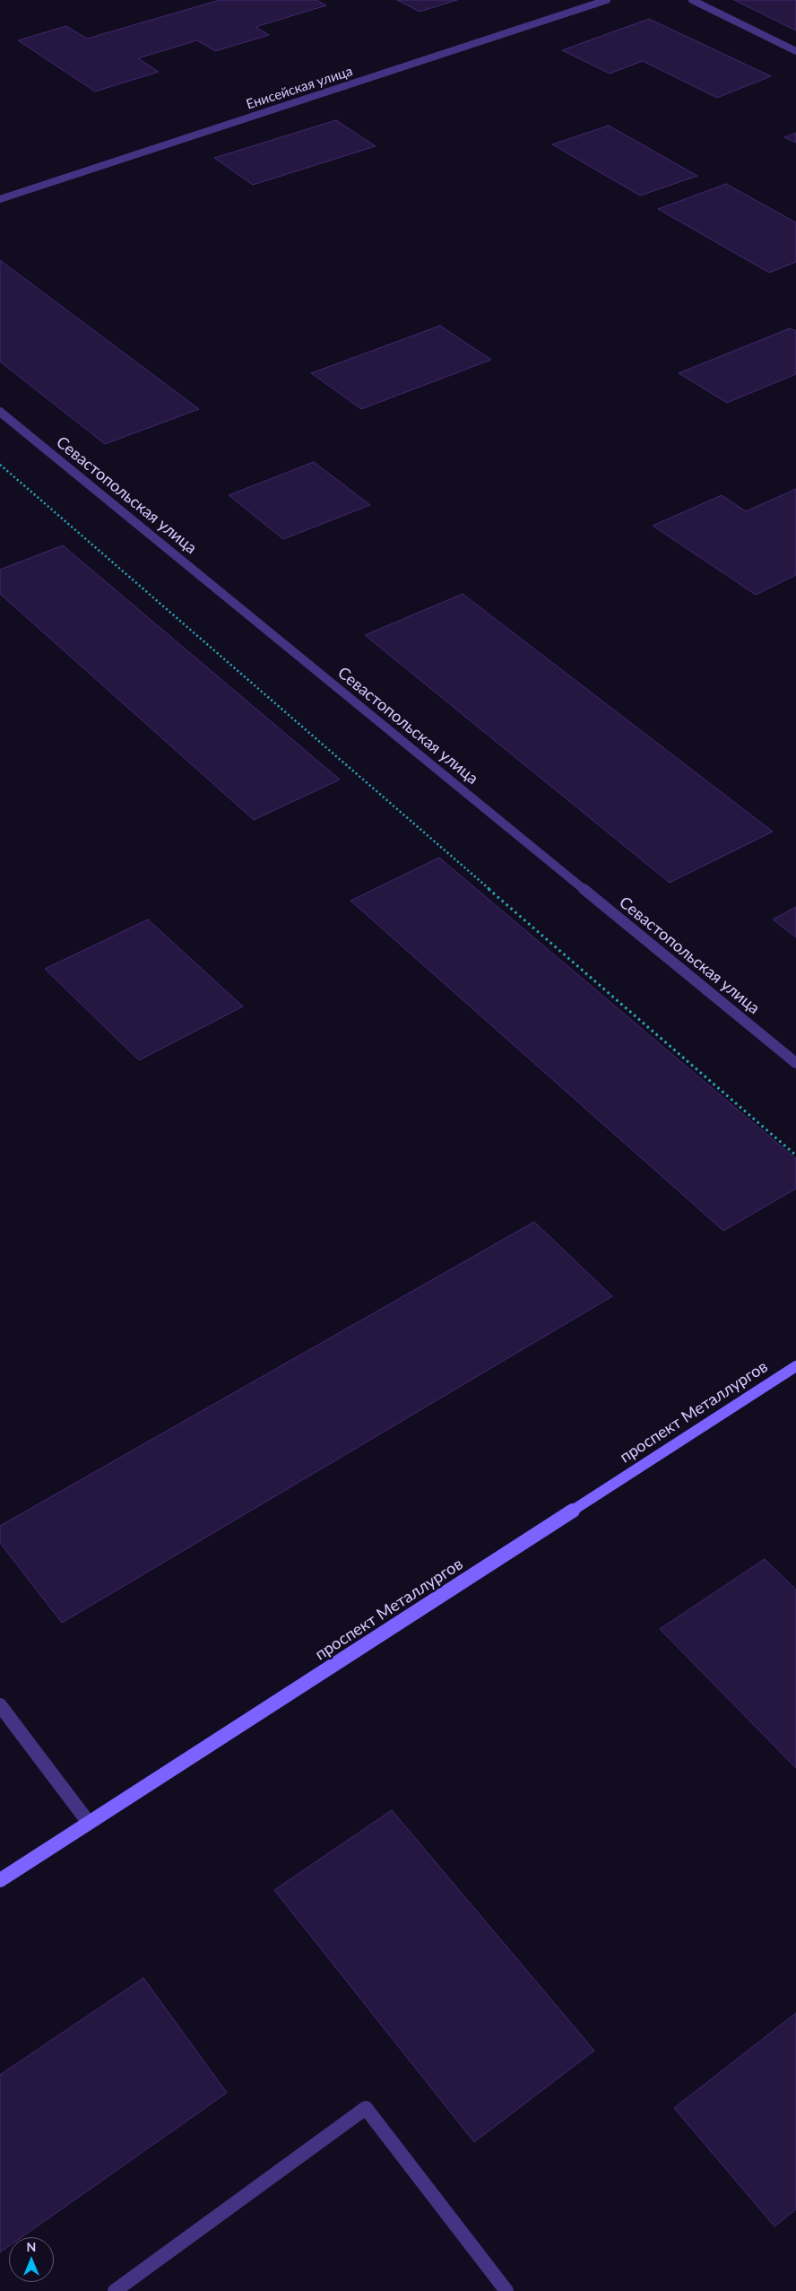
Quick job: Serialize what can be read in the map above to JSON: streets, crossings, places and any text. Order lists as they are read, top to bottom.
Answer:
{
  "streets": {
    "street": ["Енисейская улица", "Севастопольская улица", "проспект Металлургов"]
  },
  "north": "top"
}
